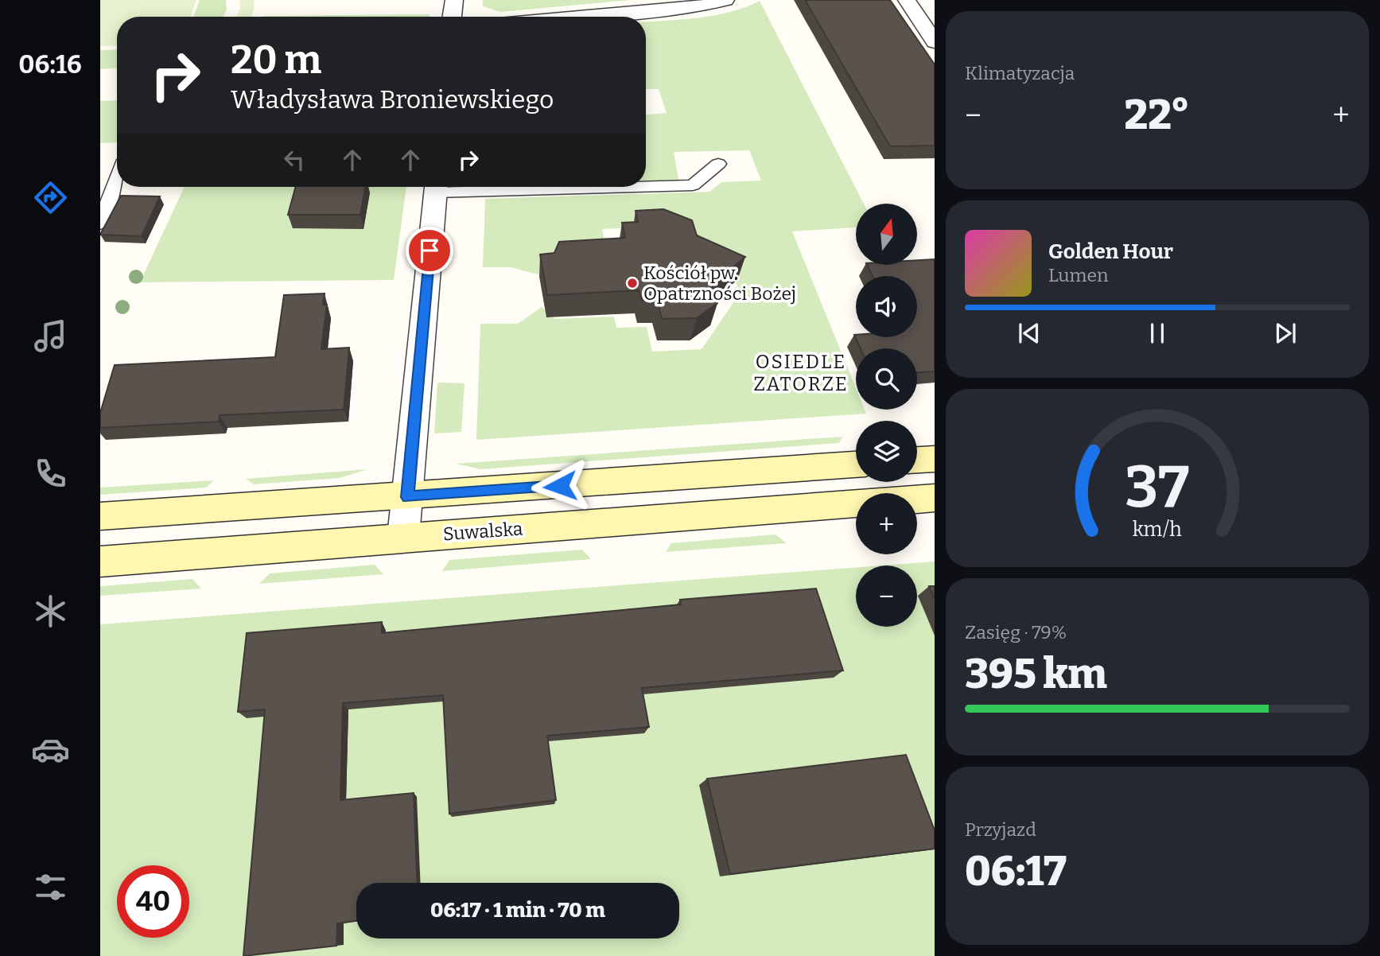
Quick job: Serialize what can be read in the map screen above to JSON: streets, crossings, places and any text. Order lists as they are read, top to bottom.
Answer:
{
  "streets": {
    "street": ["Suwalska"]
  },
  "districts": ["OSIEDLE ZATORZE"],
  "places": ["Kościół pw. Opatrzności Bożej"],
  "north": "top",
  "page": {
    "tabs": "06:16",
    "tile": [
      "Klimatyzacja",
      ["Zasięg · 79%", "395 km"],
      ["Przyjazd", "06:17"]
    ],
    "turn": ["20 m", "Władysława Broniewskiego"],
    "heat": ["−", "22°", "+"],
    "map_buttons": ["+", "−"],
    "song": ["Golden Hour", "Lumen"],
    "limit": "40",
    "trip": "06:17 · 1 min · 70 m",
    "gauge": ["37", "km/h"]
  }
}
